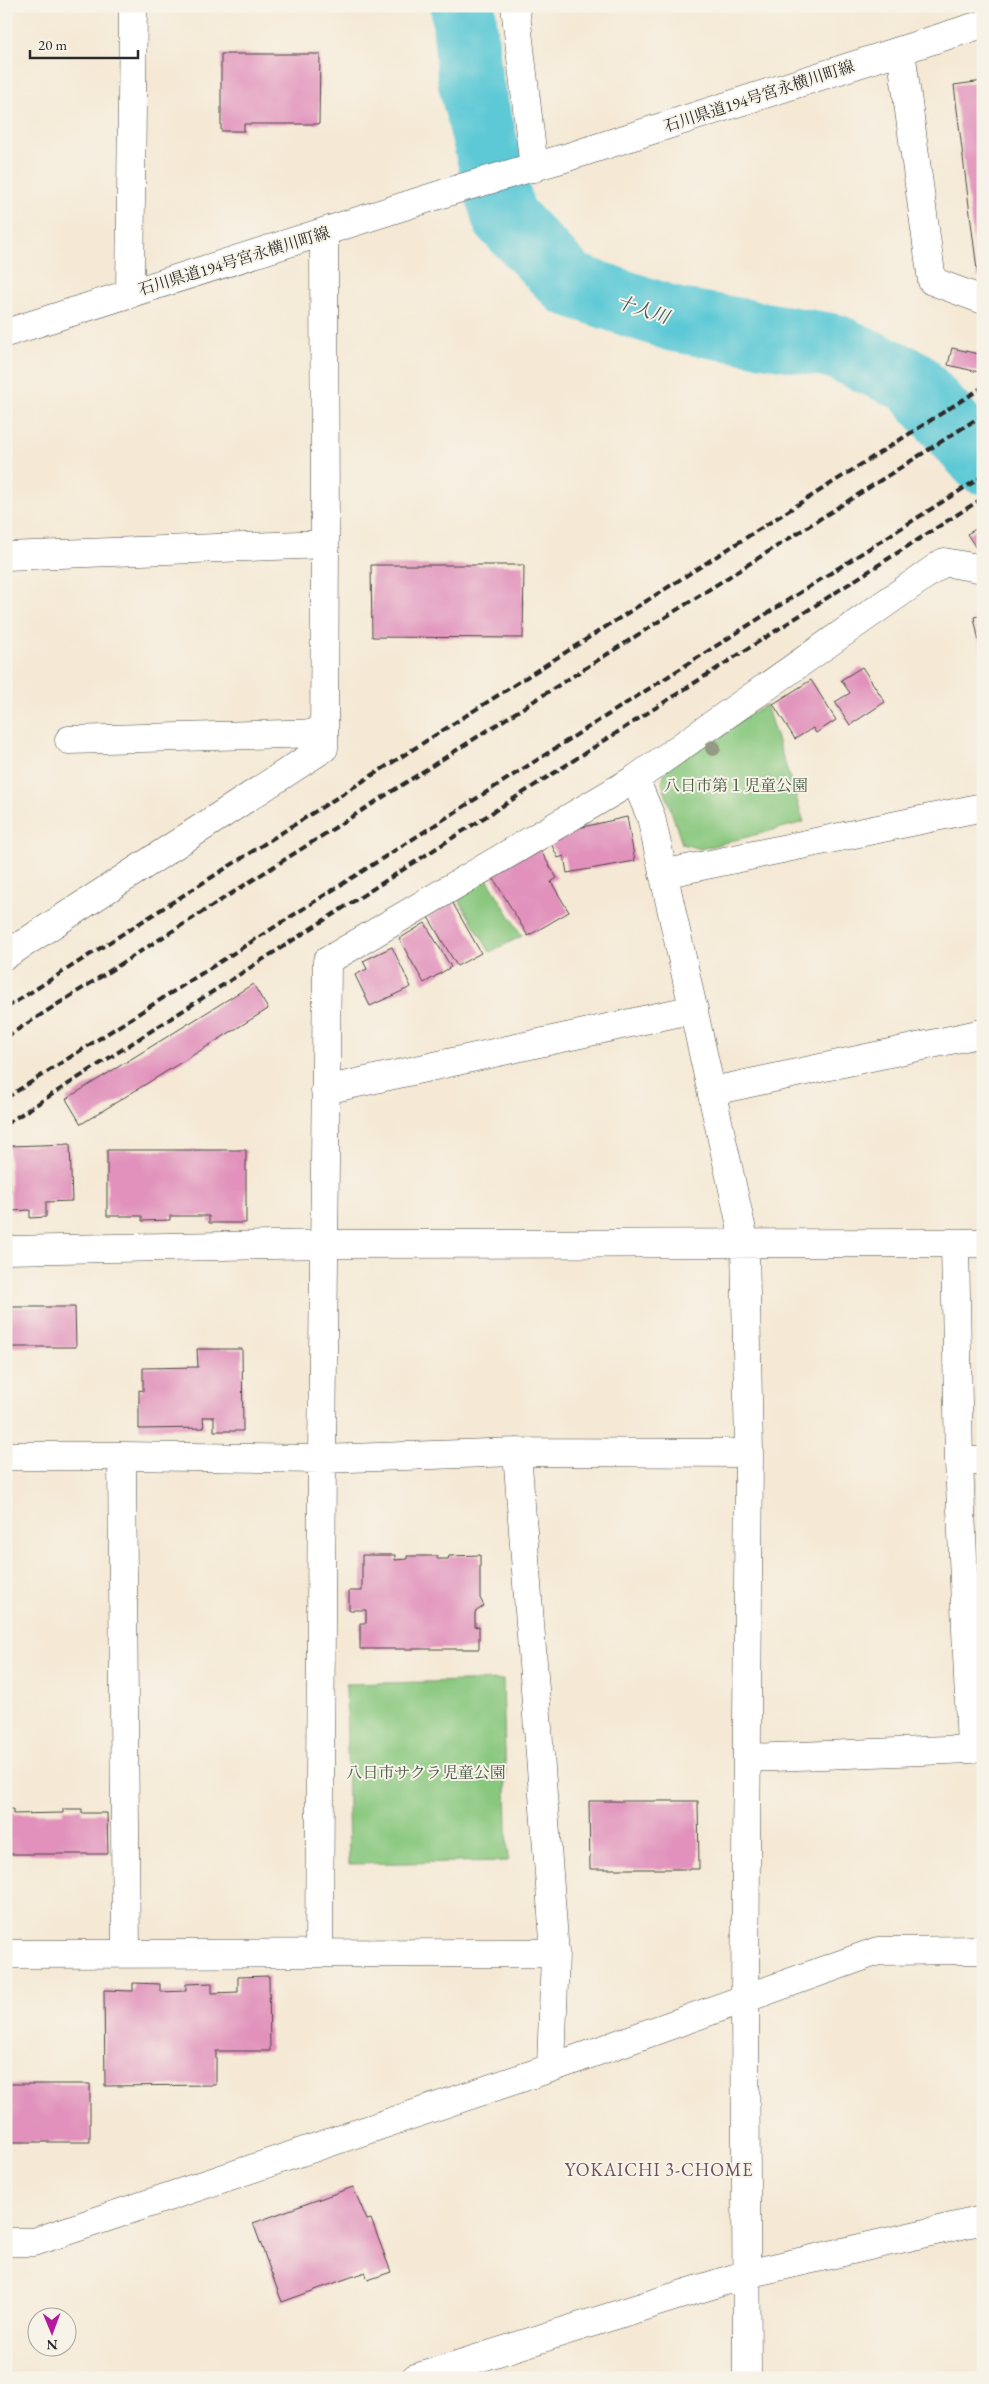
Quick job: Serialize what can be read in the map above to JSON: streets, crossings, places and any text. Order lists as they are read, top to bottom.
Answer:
{
  "streets": {
    "street": ["石川県道194号宮永横川町線"]
  },
  "districts": ["YOKAICHI 3-CHOME"],
  "water": ["十人川"],
  "parks": ["八日市第１児童公園", "八日市サクラ児童公園"],
  "scale_bar": "20 m",
  "north": "bottom"
}
